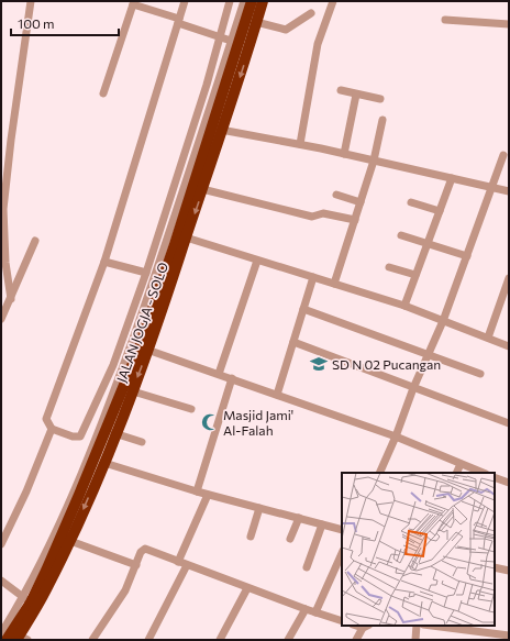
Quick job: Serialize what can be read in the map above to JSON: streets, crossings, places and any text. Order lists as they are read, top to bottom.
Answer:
{
  "streets": {
    "highway": ["JALAN JOGJA - SOLO"]
  },
  "places": {
    "school or university": ["SD N 02 Pucangan"],
    "mosque": ["Masjid Jami' Al-Falah"]
  },
  "scale_bar": "100 m"
}
